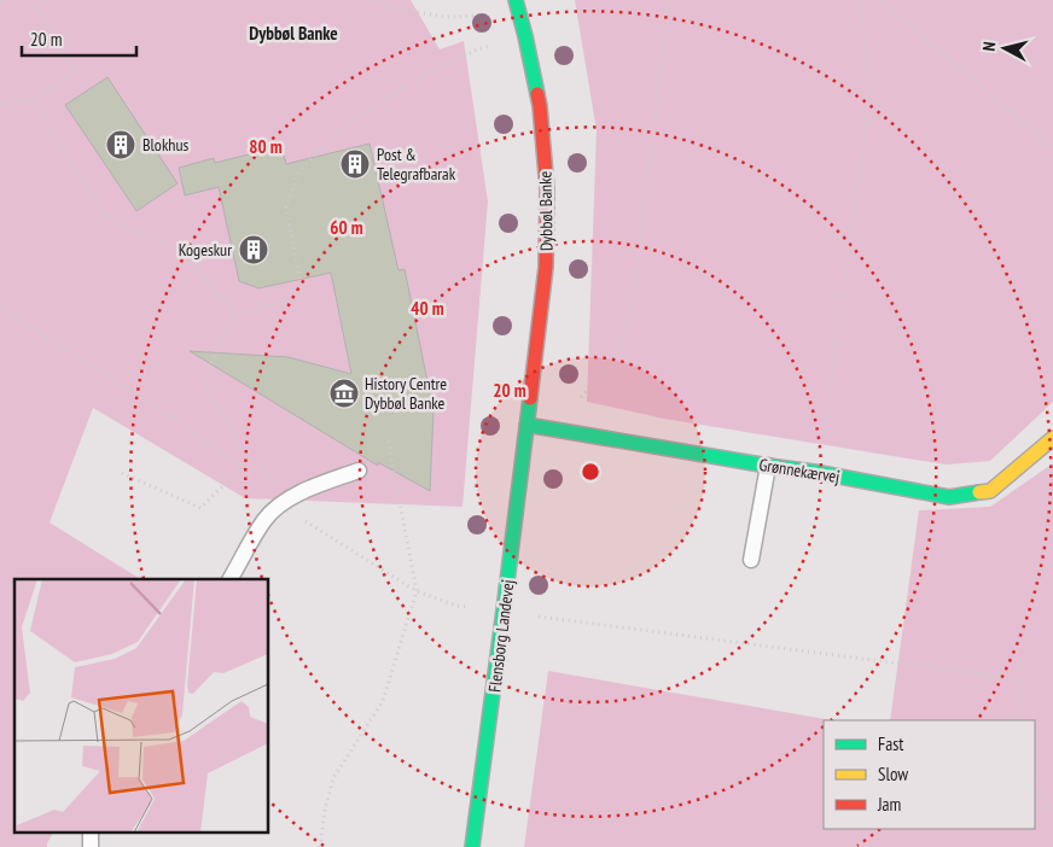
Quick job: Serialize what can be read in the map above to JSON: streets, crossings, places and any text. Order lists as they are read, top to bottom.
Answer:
{
  "streets": {
    "street": ["Dybbøl Banke", "Grønnekærvej", "Flensborg Landevej"]
  },
  "crossings": [
    ["Dybbøl Banke", "Grønnekærvej"],
    ["Dybbøl Banke", "Flensborg Landevej"],
    ["Grønnekærvej", "Flensborg Landevej"]
  ],
  "districts": ["Dybbøl Banke"],
  "places": {
    "building": ["Blokhus", "Post & Telegrafbarak", "Kogeskur"],
    "museum": ["History Centre Dybbøl Banke"]
  },
  "legend": ["Fast", "Slow", "Jam"],
  "scale_bar": "20 m",
  "north": "left",
  "rings": [
    "80 m",
    "60 m",
    "40 m",
    "20 m"
  ]
}
